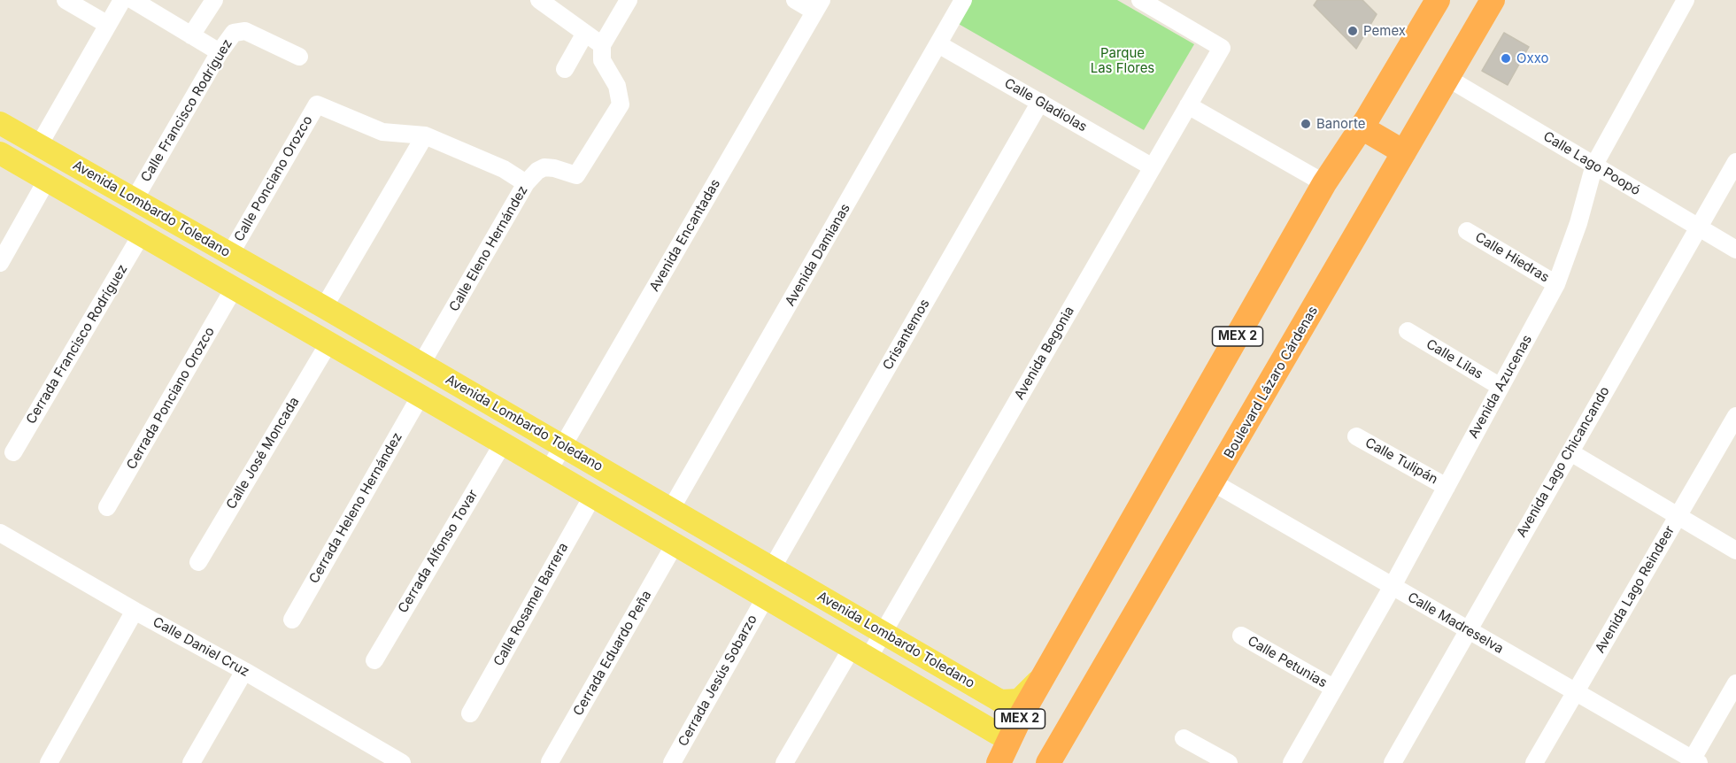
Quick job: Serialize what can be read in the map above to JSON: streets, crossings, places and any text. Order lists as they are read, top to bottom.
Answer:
{
  "streets": {
    "highway": ["MEX 2", "Boulevard Lázaro Cárdenas"],
    "main road": ["Avenida Lombardo Toledano"],
    "street": [
      "Calle Gladiolas",
      "Calle Francisco Rodríguez",
      "Calle Lago Poopó",
      "Calle Ponciano Orozco",
      "Avenida Encantadas",
      "Calle Eleno Hernández",
      "Avenida Damianas",
      "Calle Hiedras",
      "Crisantemos",
      "Cerrada Francisco Rodríguez",
      "Avenida Begonia",
      "Calle Lilas",
      "Avenida Azucenas",
      "Cerrada Ponciano Orozco",
      "Calle José Moncada",
      "Calle Tulipán",
      "Avenida Lago Chicancando",
      "Cerrada Heleno Hernández",
      "Cerrada Alfonso Tovar",
      "Avenida Lago Reindeer",
      "Calle Rosamel Barrera",
      "Calle Madreselva",
      "Calle Daniel Cruz",
      "Cerrada Eduardo Peña",
      "Calle Petunias",
      "Cerrada Jesús Sobarzo"
    ]
  },
  "crossings": [
    ["Calle Gladiolas", "Avenida Damianas"],
    ["Calle Gladiolas", "Crisantemos"],
    ["Calle Gladiolas", "Avenida Begonia"],
    ["Calle Francisco Rodríguez", "Avenida Lombardo Toledano"],
    ["Calle Lago Poopó", "Boulevard Lázaro Cárdenas"],
    ["Calle Lago Poopó", "Avenida Azucenas"],
    ["Calle Lago Poopó", "Avenida Lago Chicancando"],
    ["Calle Ponciano Orozco", "Avenida Lombardo Toledano"],
    ["Avenida Lombardo Toledano", "Avenida Encantadas"],
    ["Avenida Lombardo Toledano", "Calle Eleno Hernández"],
    ["Avenida Lombardo Toledano", "Avenida Damianas"],
    ["Avenida Lombardo Toledano", "Crisantemos"],
    ["Avenida Lombardo Toledano", "MEX 2"],
    ["Avenida Lombardo Toledano", "Cerrada Francisco Rodríguez"],
    ["Avenida Lombardo Toledano", "Avenida Begonia"],
    ["Avenida Lombardo Toledano", "Cerrada Ponciano Orozco"],
    ["Avenida Lombardo Toledano", "Calle José Moncada"],
    ["Avenida Lombardo Toledano", "Cerrada Heleno Hernández"],
    ["Avenida Lombardo Toledano", "Cerrada Alfonso Tovar"],
    ["Avenida Lombardo Toledano", "Calle Rosamel Barrera"],
    ["Avenida Lombardo Toledano", "Cerrada Eduardo Peña"],
    ["Avenida Lombardo Toledano", "Cerrada Jesús Sobarzo"],
    ["Calle Hiedras", "Avenida Azucenas"],
    ["Calle Lilas", "Avenida Azucenas"],
    ["Boulevard Lázaro Cárdenas", "Calle Madreselva"],
    ["Avenida Azucenas", "Calle Tulipán"],
    ["Avenida Azucenas", "Calle Madreselva"],
    ["Avenida Azucenas", "Calle Petunias"],
    ["Avenida Lago Chicancando", "Calle Madreselva"],
    ["Avenida Lago Reindeer", "Calle Madreselva"]
  ],
  "parks": ["Parque Las Flores"],
  "places": ["Pemex", "Oxxo", "Banorte"]
}
